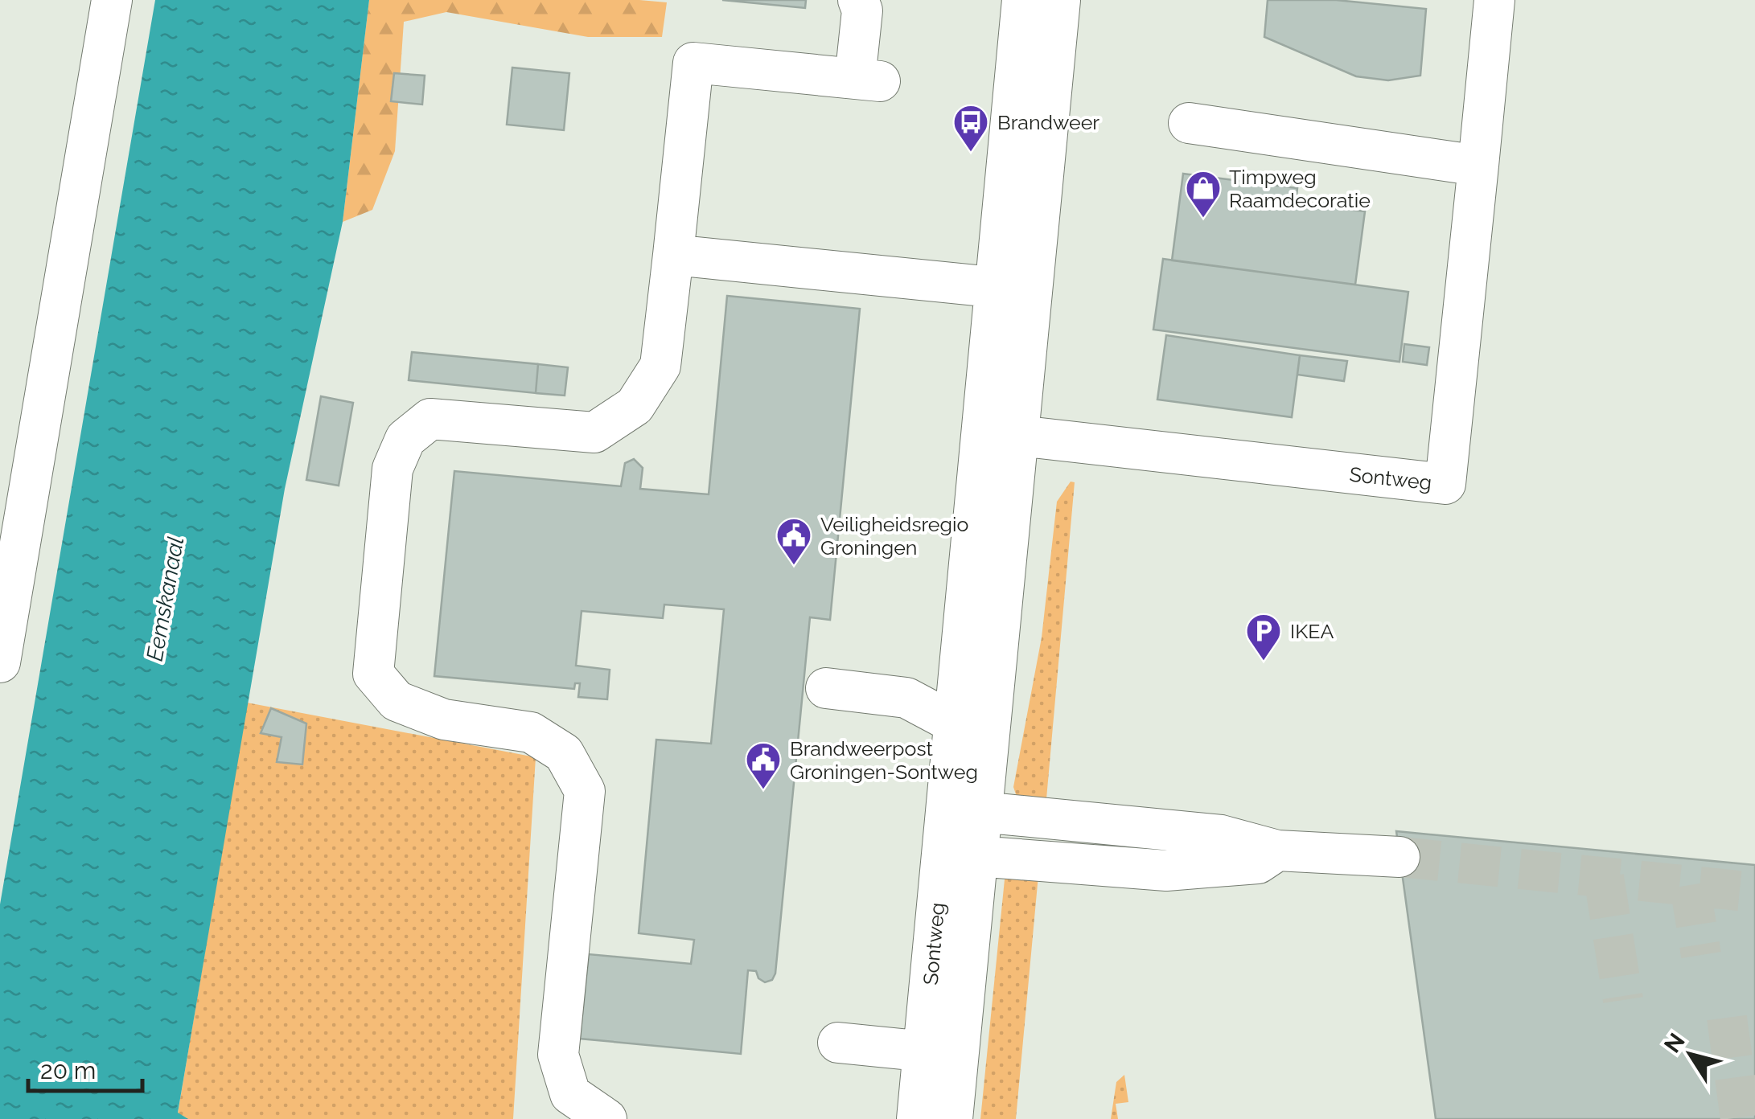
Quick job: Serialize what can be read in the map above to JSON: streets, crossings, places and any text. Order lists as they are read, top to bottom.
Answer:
{
  "streets": {
    "street": ["Sontweg"]
  },
  "water": ["Eemskanaal"],
  "places": {
    "bus stop": ["Brandweer"],
    "shop": ["Timpweg Raamdecoratie"],
    "public building": ["Veiligheidsregio Groningen", "Brandweerpost Groningen-Sontweg"],
    "parking": ["IKEA"]
  },
  "scale_bar": "20 m",
  "north": "top left"
}
